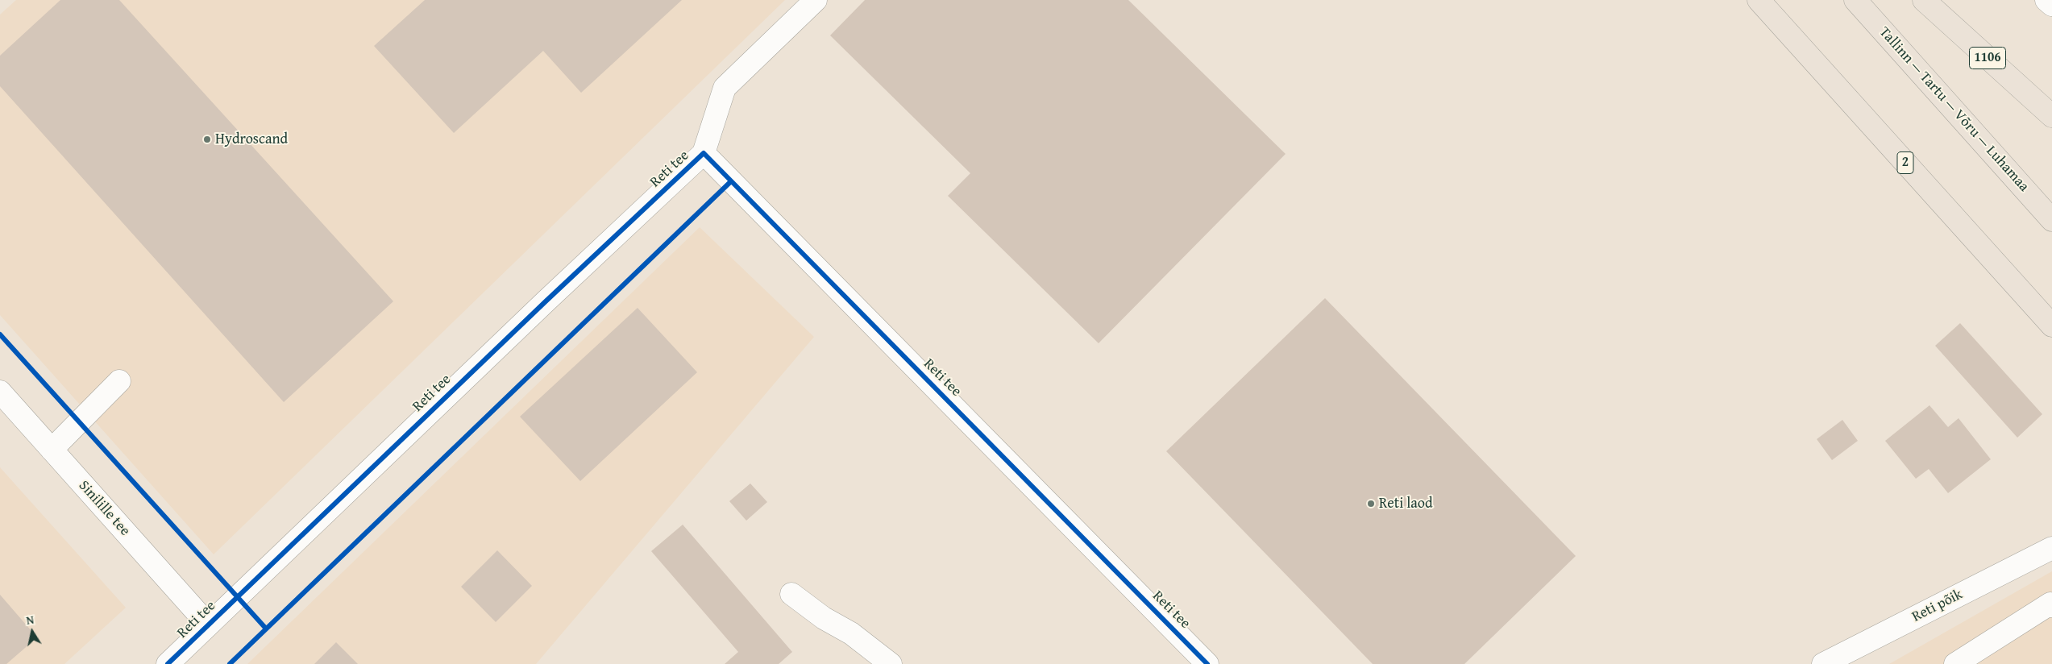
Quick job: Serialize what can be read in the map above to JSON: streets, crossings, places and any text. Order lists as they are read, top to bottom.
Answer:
{
  "streets": {
    "highway": ["1106", "Tallinn — Tartu — Võru — Luhamaa", "2"],
    "street": ["Reti tee", "Sinilille tee", "Reti põik"]
  },
  "crossings": [
    ["Reti tee", "Sinilille tee"]
  ],
  "places": ["Hydroscand", "Reti laod"],
  "north": "top"
}
